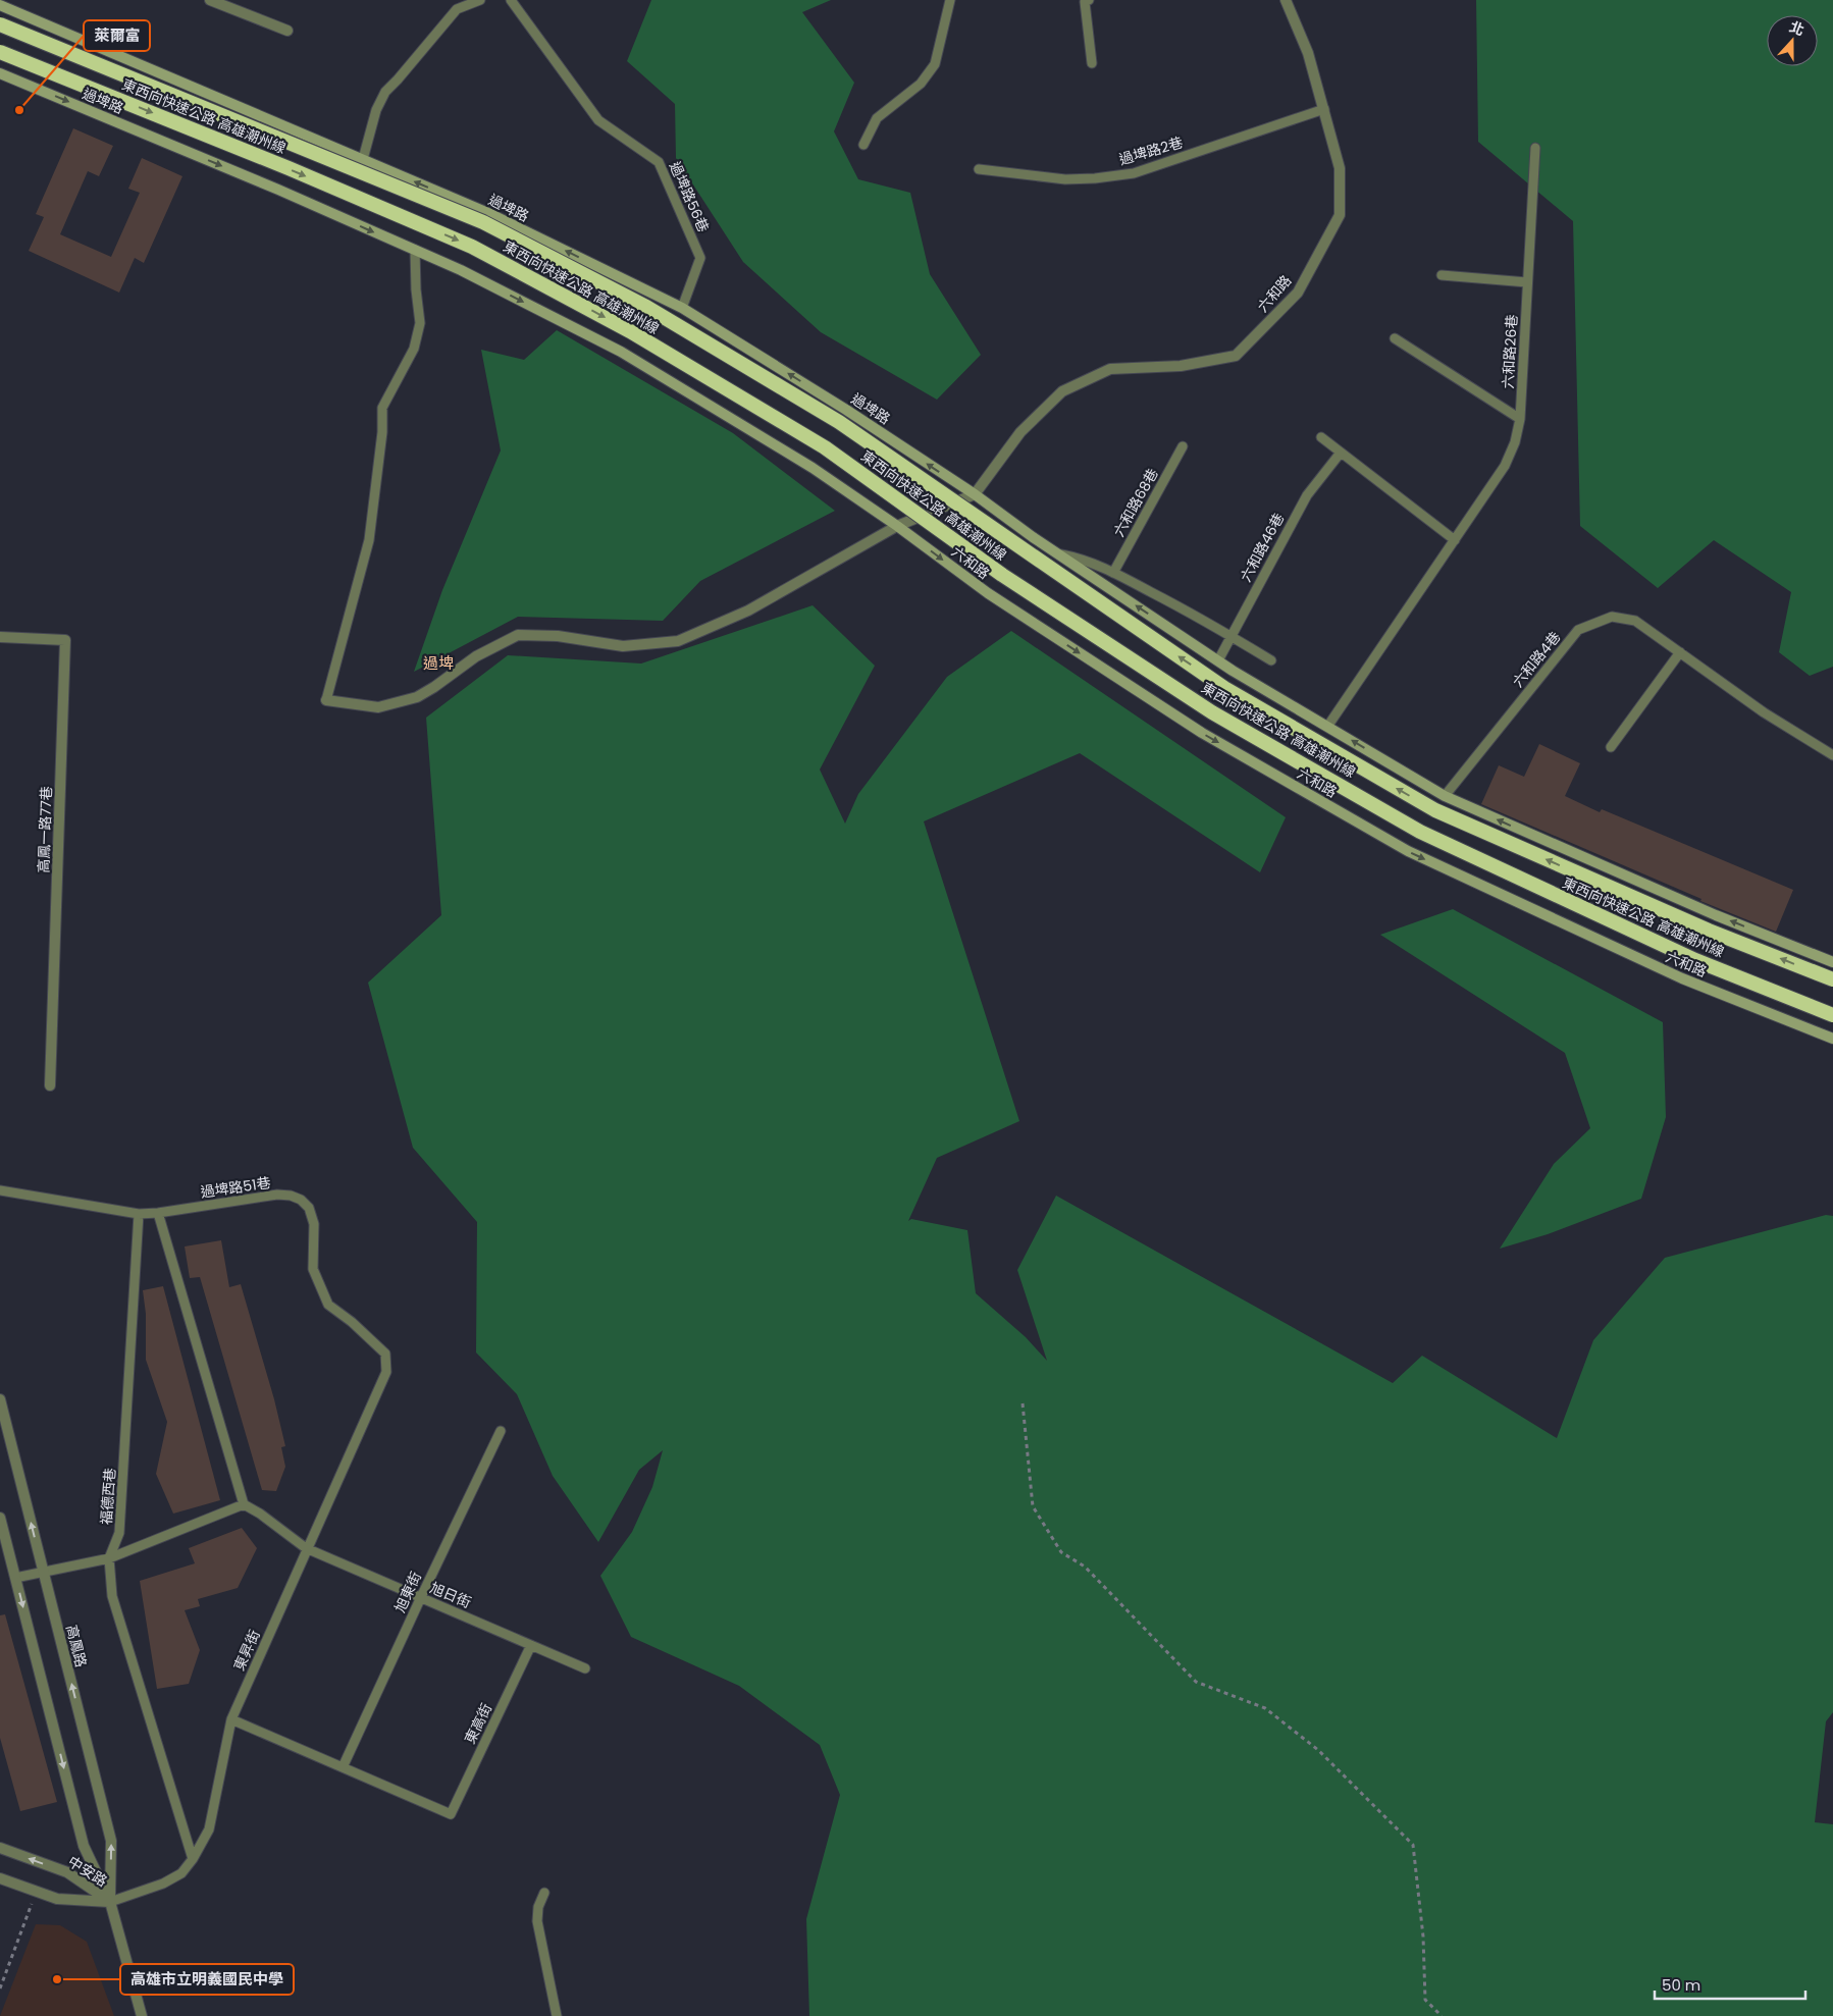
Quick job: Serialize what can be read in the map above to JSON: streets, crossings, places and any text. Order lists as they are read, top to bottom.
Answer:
{
  "streets": {
    "highway": ["東西向快速公路 高雄潮州線"],
    "main road": ["過埤路", "六和路"],
    "street": ["高鳳一路77巷", "高鳳路", "中安路"],
    "lane": [
      "過埤路2巷",
      "過埤路56巷",
      "六和路26巷",
      "六和路68巷",
      "六和路46巷",
      "六和路4巷",
      "過埤路51巷",
      "福德西巷",
      "旭東街",
      "旭日街",
      "東昇街",
      "東高街"
    ]
  },
  "crossings": [
    ["過埤路", "過埤路56巷"],
    ["過埤路", "六和路"],
    ["過埤路2巷", "六和路"],
    ["過埤路51巷", "福德西巷"],
    ["過埤路51巷", "東昇街"],
    ["福德西巷", "東昇街"],
    ["旭東街", "旭日街"],
    ["旭東街", "東高街"],
    ["旭日街", "東昇街"],
    ["旭日街", "東高街"],
    ["高鳳路", "東昇街"],
    ["高鳳路", "中安路"],
    ["東昇街", "中安路"]
  ],
  "one_way": ["六和路"],
  "districts": ["過埤"],
  "places": ["萊爾富", "高雄市立明義國民中學"],
  "scale_bar": "50 m",
  "north": "top"
}
